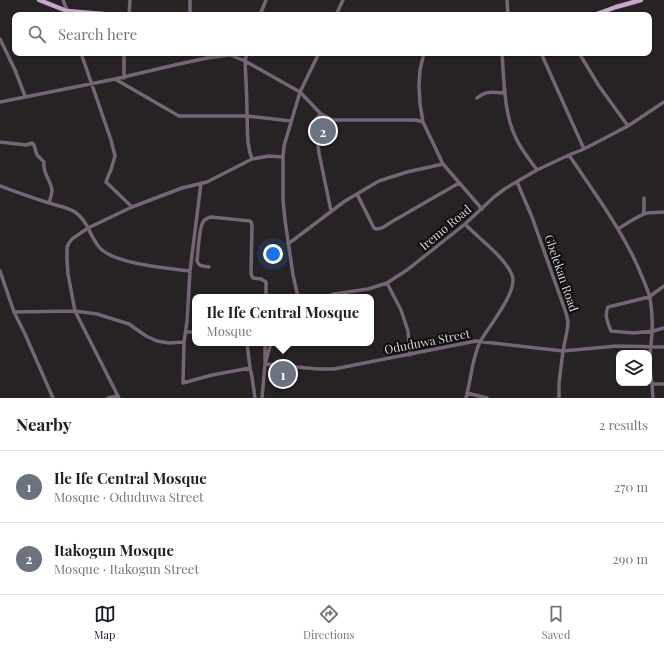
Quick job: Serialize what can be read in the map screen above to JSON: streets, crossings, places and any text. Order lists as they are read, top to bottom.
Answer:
{
  "streets": {
    "street": ["Iremo Road", "Gbelekan Road", "Oduduwa Street"]
  },
  "crossings": [
    ["Iremo Road", "Gbelekan Road"],
    ["Gbelekan Road", "Oduduwa Street"]
  ],
  "page": {
    "search": "Search here",
    "pins": ["2", "1"],
    "popup": ["Ile Ife Central Mosque", "Mosque"],
    "heading": ["Nearby", "2 results"],
    "list": [
      {
        "mark": "1",
        "name": "Ile Ife Central Mosque",
        "note": "Mosque · Oduduwa Street",
        "value": "270 m"
      },
      {
        "mark": "2",
        "name": "Itakogun Mosque",
        "note": "Mosque · Itakogun Street",
        "value": "290 m"
      }
    ],
    "nav": ["Map", "Directions", "Saved"]
  }
}
